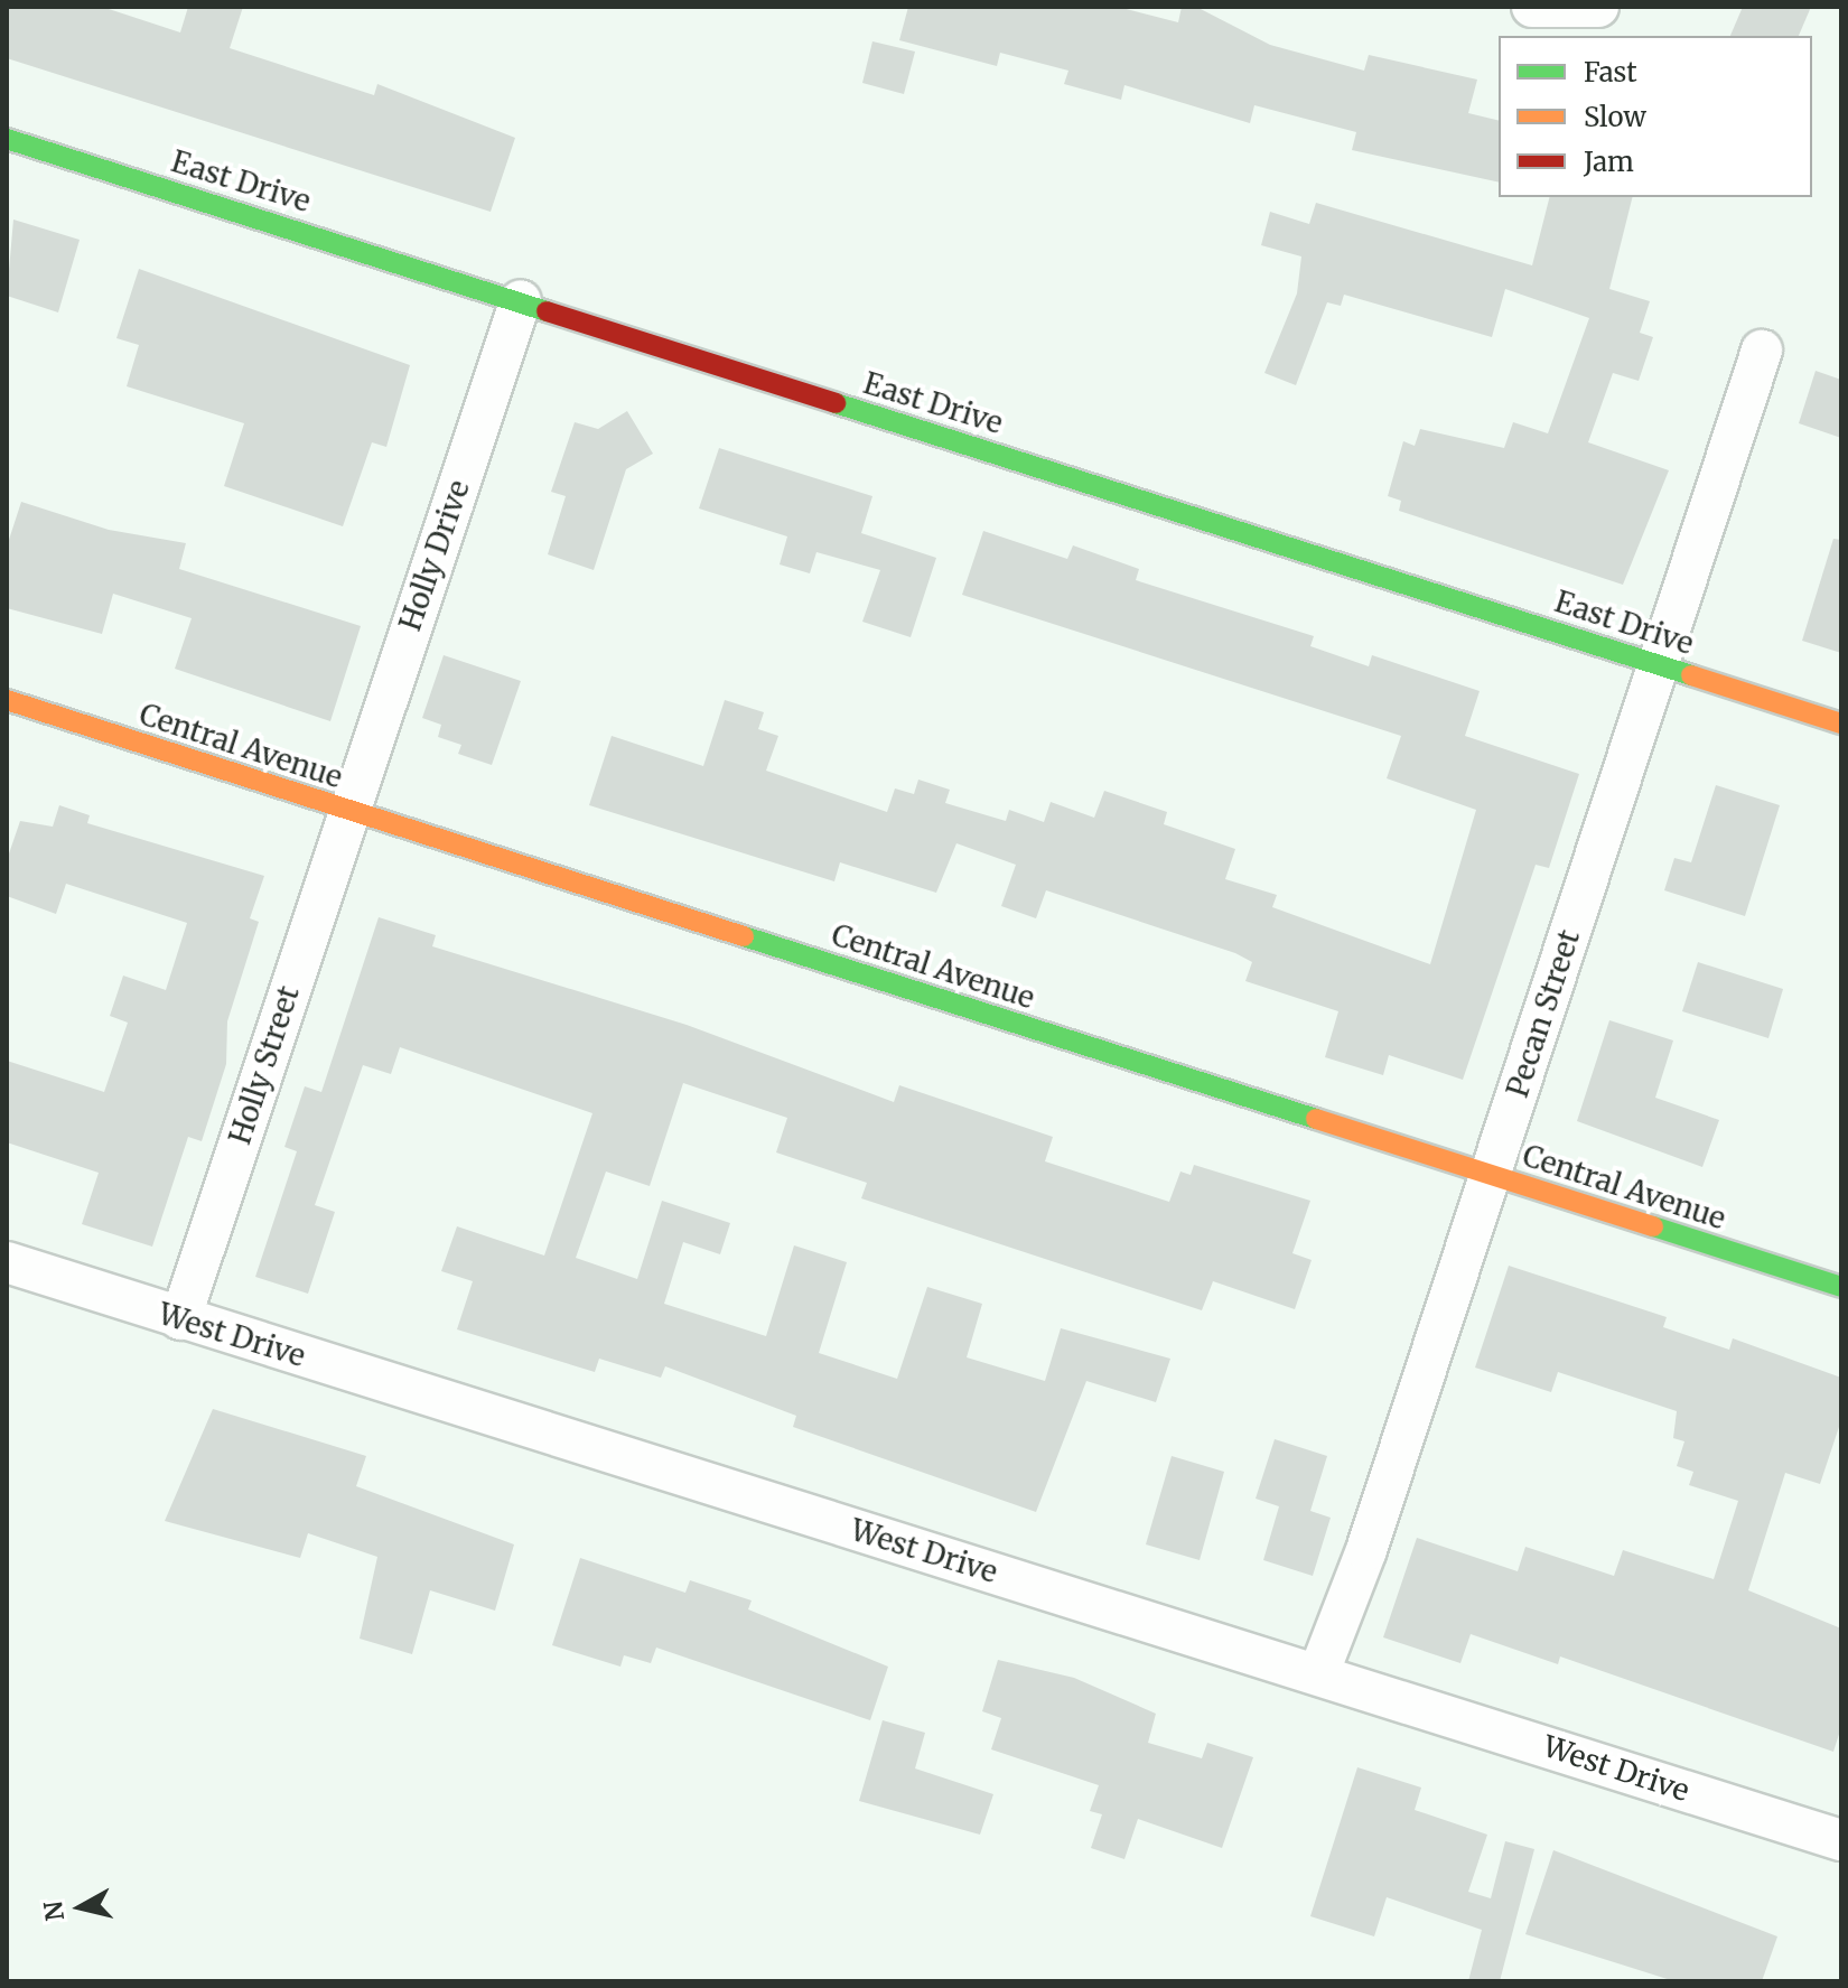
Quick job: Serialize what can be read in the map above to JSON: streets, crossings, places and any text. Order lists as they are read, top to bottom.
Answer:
{
  "streets": {
    "street": [
      "East Drive",
      "Holly Drive",
      "Central Avenue",
      "Pecan Street",
      "Holly Street",
      "West Drive"
    ]
  },
  "crossings": [
    ["East Drive", "Holly Drive"],
    ["East Drive", "Pecan Street"],
    ["Holly Drive", "Central Avenue"],
    ["Holly Drive", "Holly Street"],
    ["Central Avenue", "Pecan Street"],
    ["Central Avenue", "Holly Street"],
    ["Pecan Street", "West Drive"],
    ["Holly Street", "West Drive"]
  ],
  "legend": ["Fast", "Slow", "Jam"],
  "north": "left"
}
